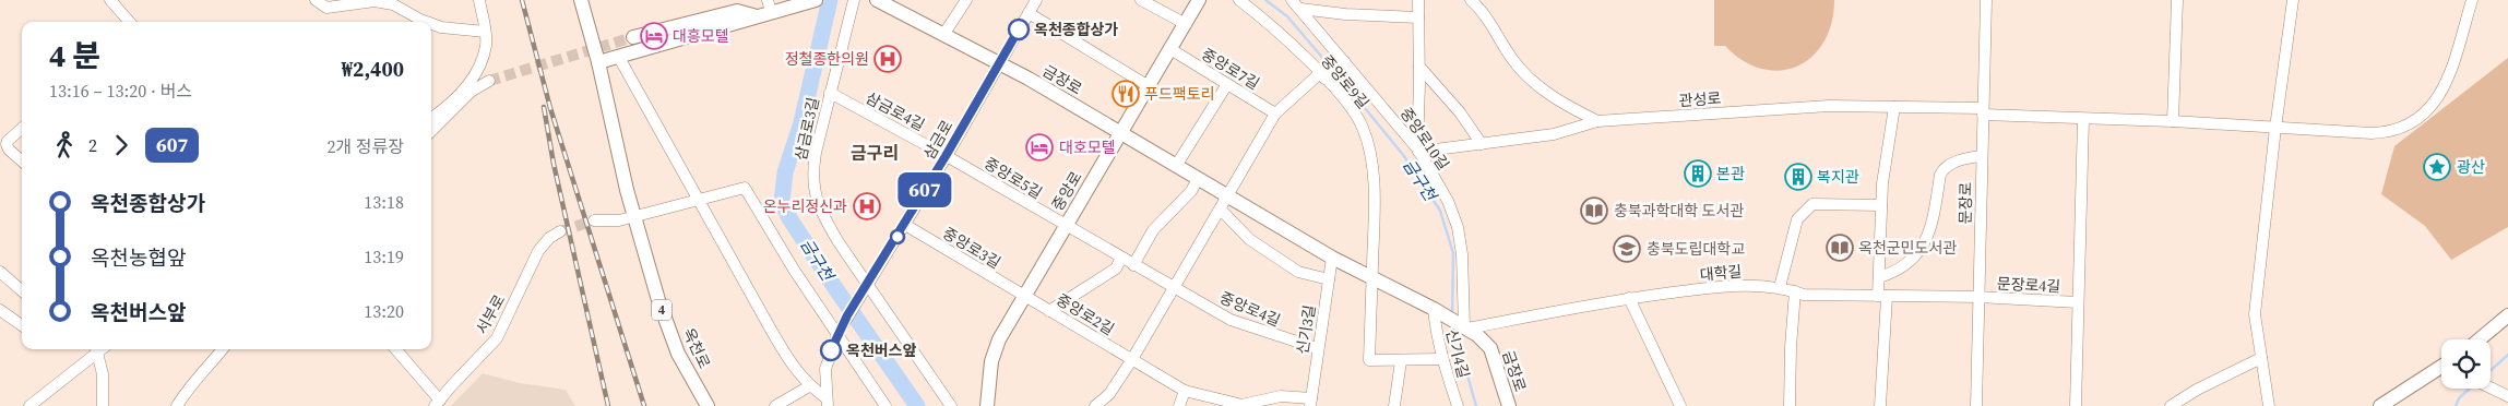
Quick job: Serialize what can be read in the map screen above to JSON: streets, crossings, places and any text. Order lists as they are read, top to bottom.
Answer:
{
  "streets": {
    "main road": [
      "금장로",
      "중앙로",
      "4",
      "옥천로"
    ],
    "street": [
      "중앙로7길",
      "중앙로9길",
      "관성로",
      "삼금로4길",
      "삼금로3길",
      "중앙로10길",
      "삼금로",
      "중앙로5길",
      "문장로",
      "중앙로3길",
      "대학길",
      "문장로4길",
      "중앙로4길",
      "서부로",
      "중앙로2길",
      "신기3길",
      "신기4길"
    ]
  },
  "crossings": [
    ["중앙로7길", "중앙로"],
    ["금장로", "중앙로9길"],
    ["금장로", "중앙로10길"],
    ["금장로", "삼금로"],
    ["금장로", "중앙로"],
    ["금장로", "대학길"],
    ["금장로", "신기3길"],
    ["금장로", "신기4길"],
    ["관성로", "중앙로10길"],
    ["관성로", "문장로"],
    ["삼금로4길", "삼금로3길"],
    ["삼금로4길", "삼금로"],
    ["삼금로4길", "중앙로5길"],
    ["삼금로3길", "삼금로"],
    ["중앙로10길", "대학길"],
    ["삼금로", "중앙로5길"],
    ["삼금로", "중앙로3길"],
    ["중앙로5길", "중앙로"],
    ["중앙로5길", "중앙로4길"],
    ["중앙로", "중앙로3길"],
    ["중앙로", "중앙로4길"],
    ["중앙로", "중앙로2길"],
    ["문장로", "대학길"],
    ["문장로", "문장로4길"],
    ["중앙로3길", "중앙로2길"],
    ["대학길", "문장로4길"],
    ["중앙로4길", "신기3길"],
    ["4", "옥천로"]
  ],
  "districts": ["금구리"],
  "water": ["금구천"],
  "places": {
    "other": ["옥천종합상가", "옥천버스앞"],
    "hotel": ["대흥모텔", "대호모텔"],
    "hospital": ["정철종한의원", "온누리정신과"],
    "restaurant": ["푸드팩토리"],
    "place": ["광산"],
    "building": ["본관", "복지관"],
    "library": ["충북과학대학 도서관", "옥천군민도서관"],
    "school or university": ["충북도립대학교"]
  },
  "lines": ["bus line 607"],
  "page": {
    "on_map": "607",
    "heading": ["4 분", "13:16 – 13:20 · 버스", "₩2,400"],
    "legs": ["2", "607", "2개 정류장"],
    "list": [
      {
        "name": "옥천종합상가",
        "value": "13:18"
      },
      {
        "name": "옥천농협앞",
        "value": "13:19"
      },
      {
        "name": "옥천버스앞",
        "value": "13:20"
      }
    ]
  }
}
